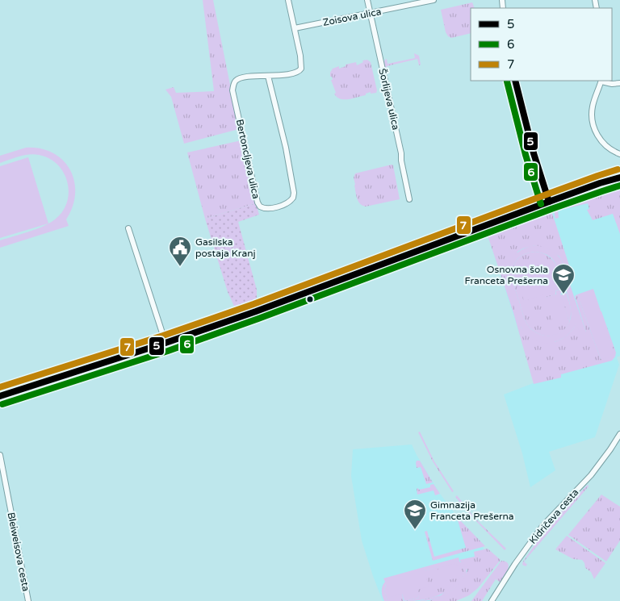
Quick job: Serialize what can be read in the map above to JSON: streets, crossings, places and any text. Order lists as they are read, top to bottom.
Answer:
{
  "streets": {
    "street": [
      "Zoisova ulica",
      "Šorlijeva ulica",
      "Bertoncljeva ulica",
      "Kidričeva cesta",
      "Bleiweisova cesta"
    ]
  },
  "crossings": [
    ["Zoisova ulica", "Šorlijeva ulica"],
    ["Zoisova ulica", "Bertoncljeva ulica"]
  ],
  "places": {
    "public building": ["Gasilska postaja Kranj"],
    "school or university": ["Osnovna šola Franceta Prešerna", "Gimnazija Franceta Prešerna"]
  },
  "lines": ["transit line 5", "transit line 6", "transit line 7"],
  "legend": ["5", "6", "7"]
}
